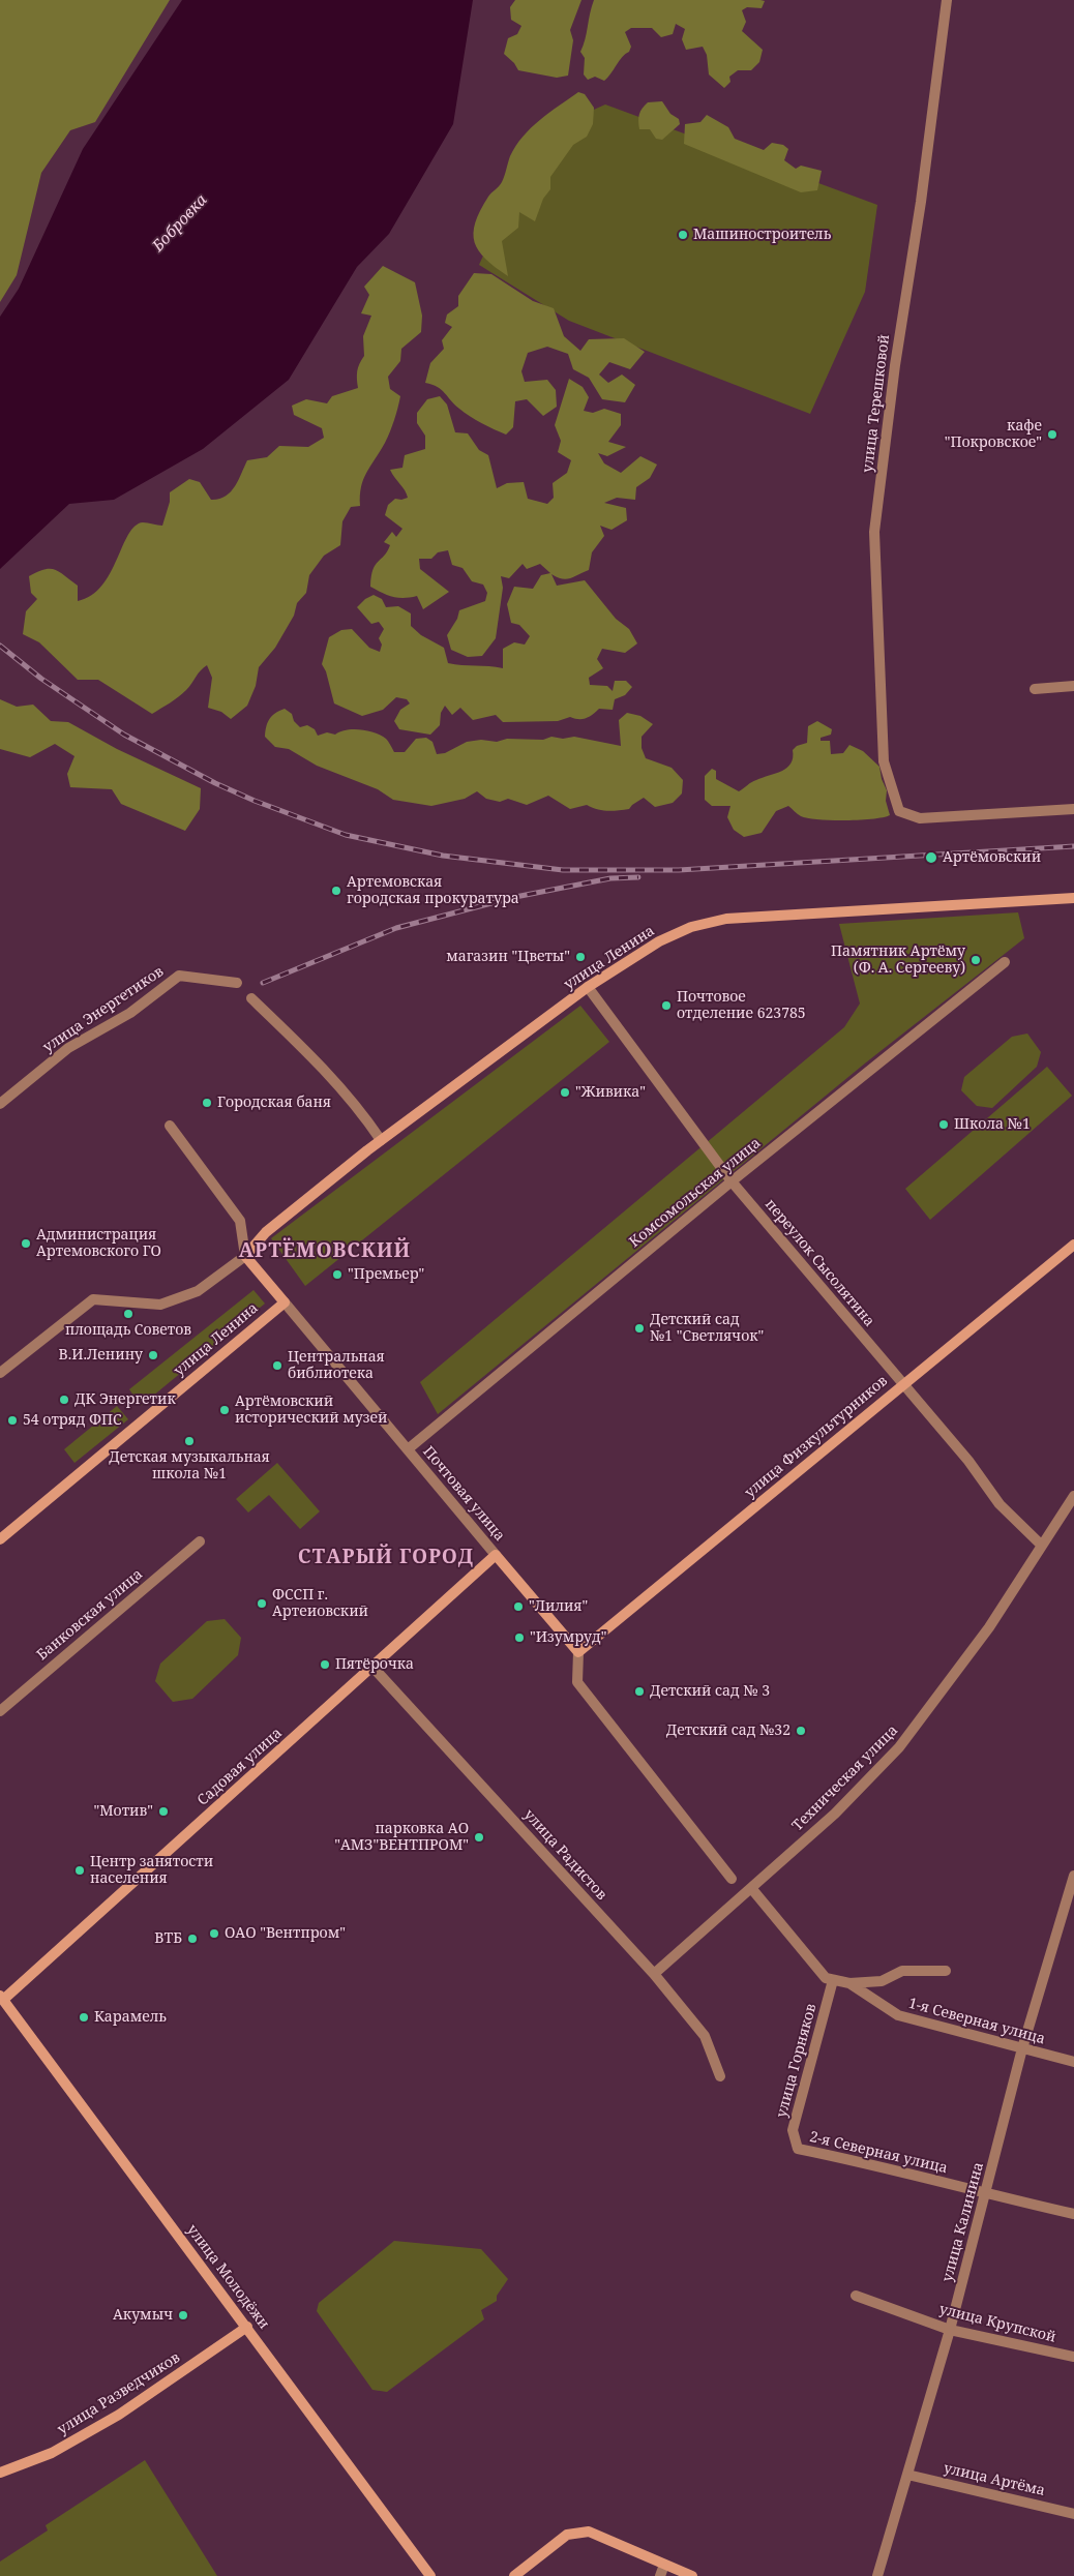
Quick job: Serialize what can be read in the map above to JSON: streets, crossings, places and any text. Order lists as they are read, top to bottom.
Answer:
{
  "streets": {
    "street": [
      "улица Терешковой",
      "улица Ленина",
      "улица Энергетиков",
      "Комсомольская улица",
      "переулок Сысолятина",
      "улица Физкультурников",
      "Почтовая улица",
      "Банковская улица",
      "Садовая улица",
      "Техническая улица",
      "улица Радистов",
      "1-я Северная улица",
      "улица Горняков",
      "2-я Северная улица",
      "улица Калинина",
      "улица Молодёжи",
      "улица Крупской",
      "улица Разведчиков",
      "улица Артёма"
    ]
  },
  "crossings": [
    ["улица Ленина", "переулок Сысолятина"],
    ["улица Ленина", "Почтовая улица"],
    ["Комсомольская улица", "переулок Сысолятина"],
    ["Комсомольская улица", "Почтовая улица"],
    ["переулок Сысолятина", "улица Физкультурников"],
    ["переулок Сысолятина", "Техническая улица"],
    ["улица Физкультурников", "Почтовая улица"],
    ["Почтовая улица", "Садовая улица"],
    ["Садовая улица", "улица Радистов"],
    ["Садовая улица", "улица Молодёжи"],
    ["Техническая улица", "улица Радистов"],
    ["Техническая улица", "1-я Северная улица"],
    ["1-я Северная улица", "улица Горняков"],
    ["1-я Северная улица", "улица Калинина"],
    ["улица Горняков", "2-я Северная улица"],
    ["2-я Северная улица", "улица Калинина"],
    ["улица Калинина", "улица Крупской"],
    ["улица Калинина", "улица Артёма"],
    ["улица Молодёжи", "улица Разведчиков"]
  ],
  "districts": ["АРТЁМОВСКИЙ", "СТАРЫЙ ГОРОД"],
  "water": ["Бобровка"],
  "places": [
    "Машиностроитель",
    "кафе \"Покровское\"",
    "Артёмовский",
    "Артемовская городская прокуратура",
    "магазин \"Цветы\"",
    "Памятник Артёму (Ф. А. Сергееву)",
    "Почтовое отделение 623785",
    "\"Живика\"",
    "Городская баня",
    "Школа №1",
    "Администрация Артемовского ГО",
    "\"Премьер\"",
    "площадь Советов",
    "Детский сад №1 \"Светлячок\"",
    "В.И.Ленину",
    "Центральная библиотека",
    "ДК Энергетик",
    "Артёмовский исторический музей",
    "54 отряд ФПС",
    "Детская музыкальная школа №1",
    "ФССП г. Артеиовский",
    "\"Лилия\"",
    "\"Изумруд\"",
    "Пятёрочка",
    "Детский сад № 3",
    "Детский сад №32",
    "\"Мотив\"",
    "парковка АО \"АМЗ\"ВЕНТПРОМ\"",
    "Центр занятости населения",
    "ОАО \"Вентпром\"",
    "ВТБ",
    "Карамель",
    "Акумыч"
  ]
}
